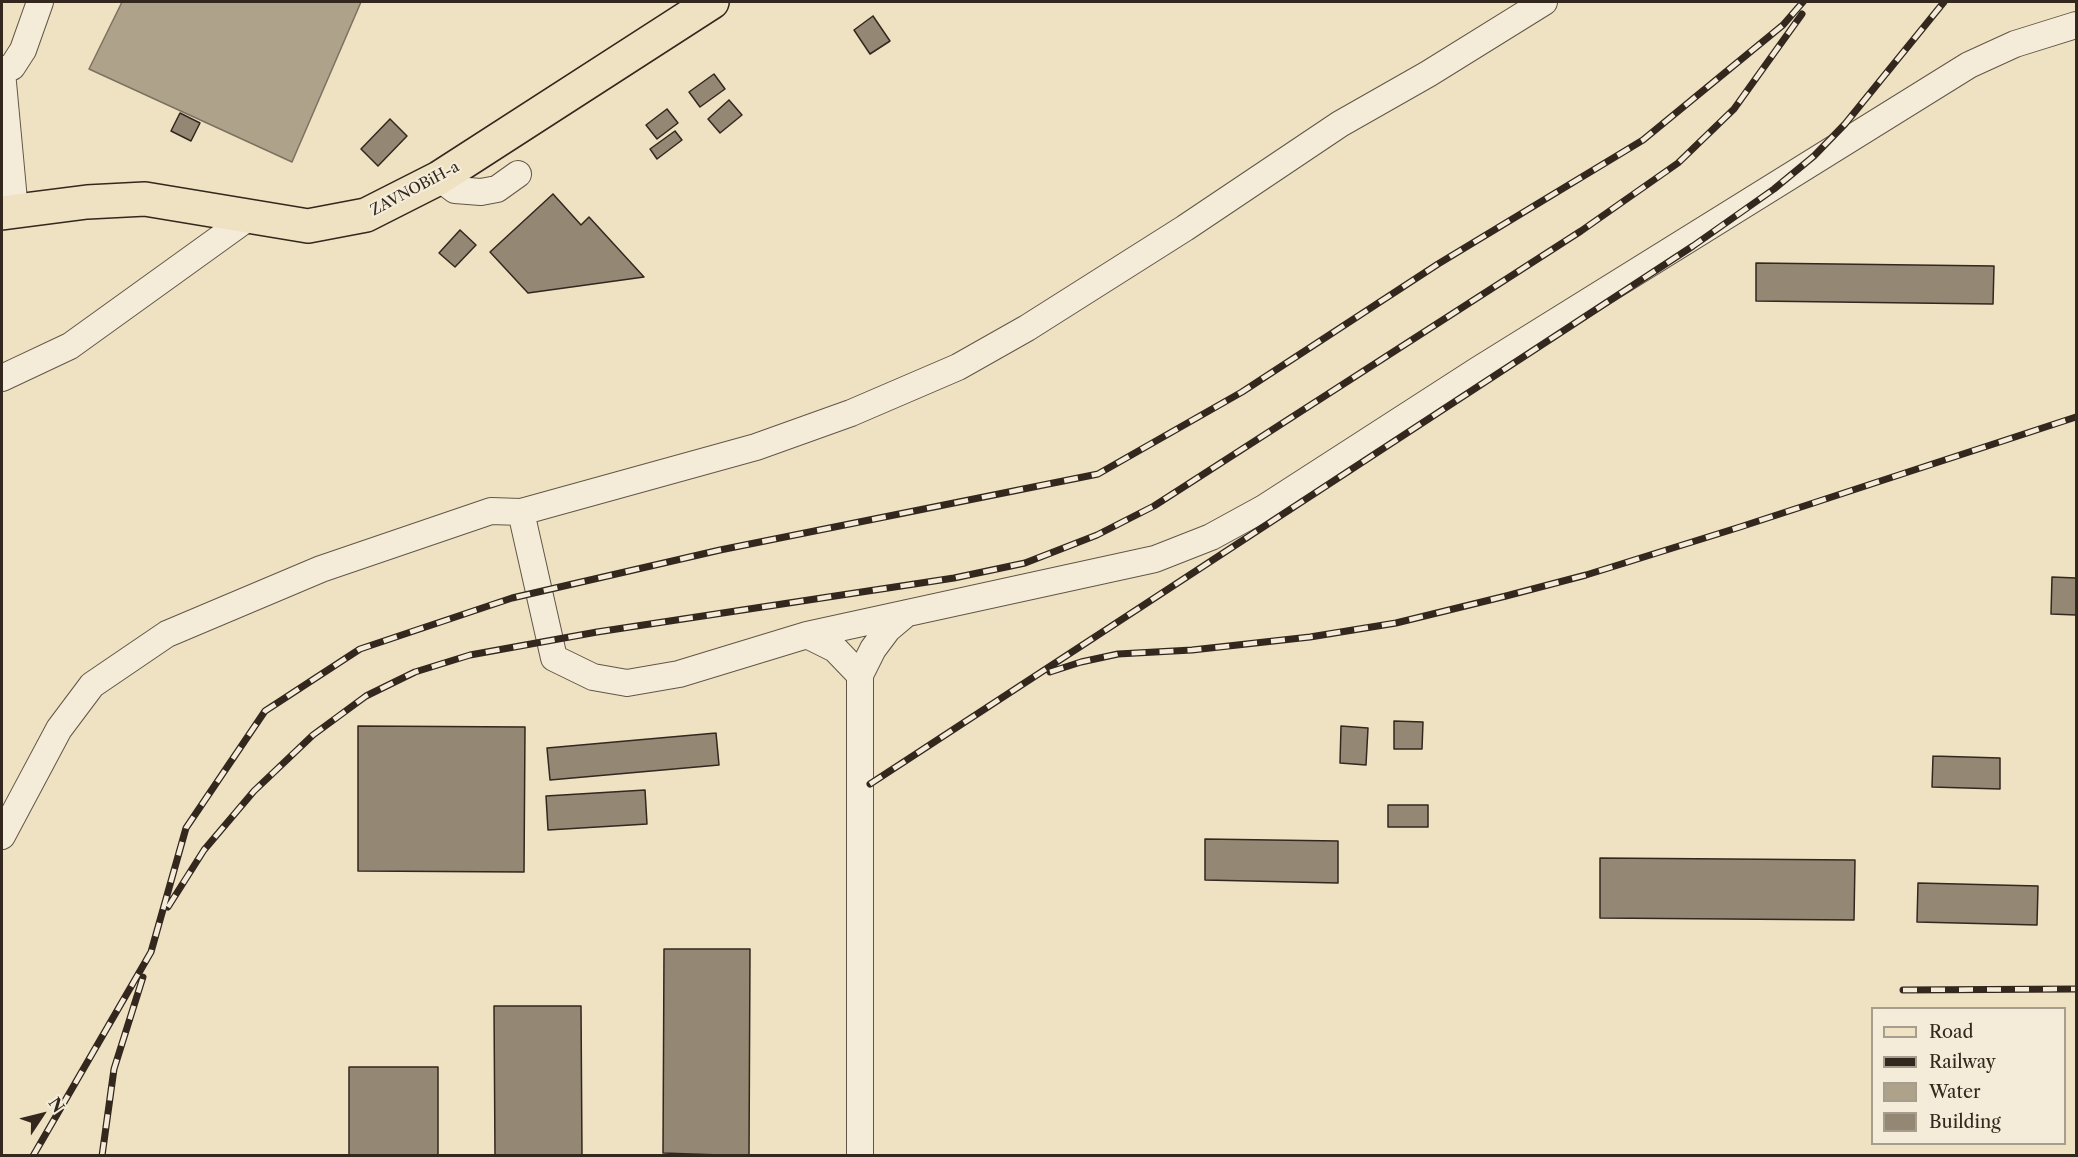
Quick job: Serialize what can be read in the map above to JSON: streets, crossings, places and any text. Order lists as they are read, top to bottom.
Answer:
{
  "streets": {
    "main road": ["ZAVNOBiH-a"]
  },
  "legend": [
    "Road",
    "Railway",
    "Water",
    "Building"
  ],
  "north": "top right"
}
